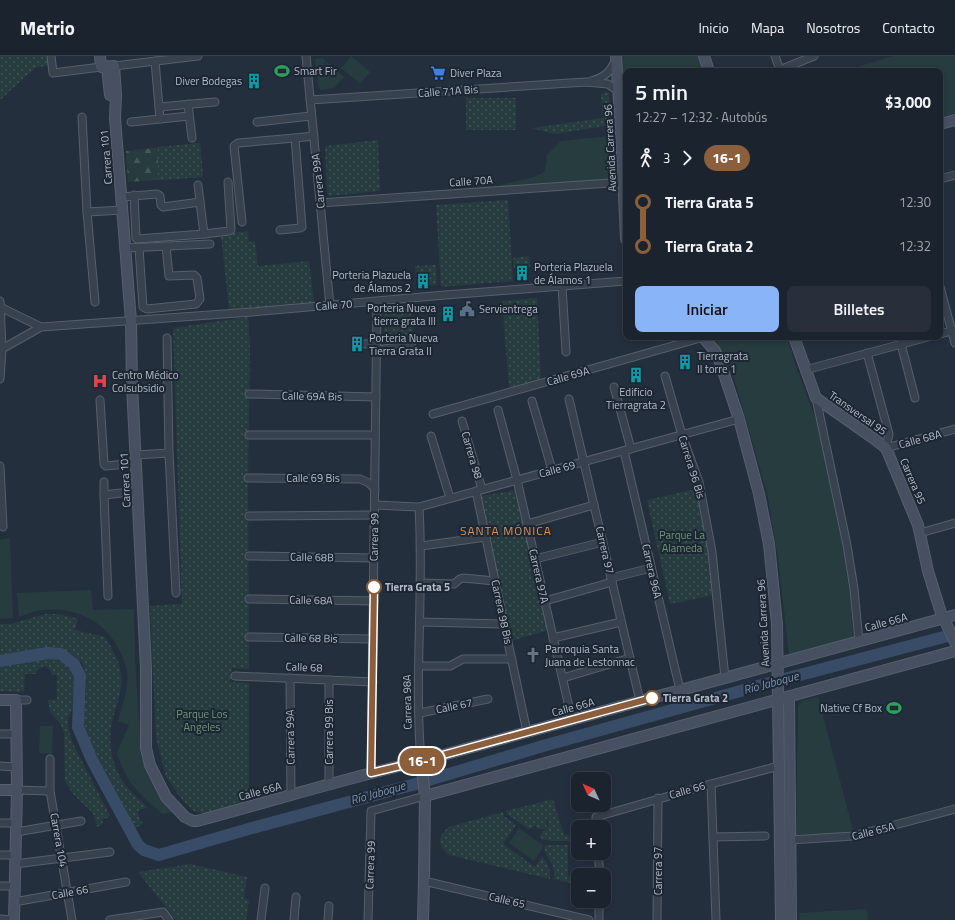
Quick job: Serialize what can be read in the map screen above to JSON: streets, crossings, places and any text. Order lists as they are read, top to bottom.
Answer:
{
  "streets": {
    "street": [
      "Calle 71A Bis",
      "Avenida Carrera 96",
      "Carrera 101",
      "Carrera 99A",
      "Calle 70A",
      "Calle 70",
      "Calle 69A",
      "Calle 69A Bis",
      "Transversal 95",
      "Calle 68A",
      "Carrera 98",
      "Carrera 96 Bis",
      "Calle 69",
      "Calle 69 Bis",
      "Carrera 95",
      "Carrera 99",
      "Carrera 97",
      "Calle 68B",
      "Carrera 96A",
      "Carrera 97A",
      "Carrera 98 Bis",
      "Calle 66A",
      "Calle 68 Bis",
      "Calle 68",
      "Carrera 98A",
      "Calle 67",
      "Carrera 99 Bis",
      "Calle 66",
      "Calle 65A",
      "Carrera 104",
      "Calle 65"
    ]
  },
  "crossings": [
    ["Calle 71A Bis", "Avenida Carrera 96"],
    ["Calle 71A Bis", "Carrera 99A"],
    ["Avenida Carrera 96", "Calle 69"],
    ["Avenida Carrera 96", "Calle 66A"],
    ["Avenida Carrera 96", "Calle 66"],
    ["Carrera 101", "Calle 70"],
    ["Carrera 101", "Calle 66A"],
    ["Carrera 99A", "Calle 70A"],
    ["Carrera 99A", "Calle 70"],
    ["Carrera 99A", "Calle 66A"],
    ["Carrera 99A", "Calle 68"],
    ["Calle 70", "Carrera 99"],
    ["Calle 69A Bis", "Carrera 99"],
    ["Transversal 95", "Calle 68A"],
    ["Transversal 95", "Carrera 95"],
    ["Calle 68A", "Carrera 95"],
    ["Calle 68A", "Carrera 99"],
    ["Carrera 98", "Calle 69"],
    ["Carrera 98", "Carrera 98 Bis"],
    ["Carrera 96 Bis", "Calle 69"],
    ["Carrera 96 Bis", "Calle 66A"],
    ["Calle 69", "Carrera 99"],
    ["Calle 69", "Carrera 97"],
    ["Calle 69", "Carrera 96A"],
    ["Calle 69", "Carrera 97A"],
    ["Calle 69", "Carrera 98 Bis"],
    ["Calle 69", "Carrera 98A"],
    ["Calle 69 Bis", "Carrera 99"],
    ["Carrera 95", "Calle 66A"],
    ["Carrera 99", "Calle 68B"],
    ["Carrera 99", "Calle 66A"],
    ["Carrera 99", "Calle 68 Bis"],
    ["Carrera 99", "Calle 68"],
    ["Carrera 99", "Carrera 98A"],
    ["Carrera 97", "Calle 66A"],
    ["Carrera 97", "Calle 66"],
    ["Carrera 96A", "Calle 66A"],
    ["Carrera 97A", "Calle 66A"],
    ["Carrera 98 Bis", "Calle 66A"],
    ["Calle 66A", "Carrera 98A"],
    ["Calle 66A", "Carrera 99 Bis"],
    ["Calle 68", "Carrera 99 Bis"],
    ["Carrera 98A", "Calle 67"],
    ["Carrera 98A", "Calle 65"],
    ["Calle 66", "Carrera 104"]
  ],
  "districts": ["SANTA MÓNICA"],
  "water": ["Río Jaboque"],
  "parks": ["Parque La Alameda", "Parque Los Angeles"],
  "places": {
    "sports": ["Smart Fir", "Native Cf Box"],
    "supermarket": ["Diver Plaza"],
    "building": [
      "Diver Bodegas",
      "Porteria Plazuela de Álamos 1",
      "Porteria Plazuela de Álamos 2",
      "Porteria Nueva tierra grata III",
      "Porteria Nueva Tierra Grata II",
      "Tierragrata II torre 1",
      "Edificio Tierragrata 2"
    ],
    "public building": ["Servientrega"],
    "hospital": ["Centro Médico Colsubsidio"],
    "other": ["Tierra Grata 5", "Tierra Grata 2"],
    "church": ["Parroquia Santa Juana de Lestonnac"]
  },
  "lines": ["bus line 16-1"],
  "north": "top left",
  "page": {
    "header": "Metrio",
    "nav": [
      "Inicio",
      "Mapa",
      "Nosotros",
      "Contacto"
    ],
    "on_map": "16-1",
    "heading": ["5 min", "12:27 – 12:32 · Autobús", "$3,000"],
    "legs": ["3", "16-1"],
    "list": [
      {
        "name": "Tierra Grata 5",
        "value": "12:30"
      },
      {
        "name": "Tierra Grata 2",
        "value": "12:32"
      }
    ],
    "buttons": ["Iniciar", "Billetes"],
    "map_buttons": ["+", "−"]
  }
}
